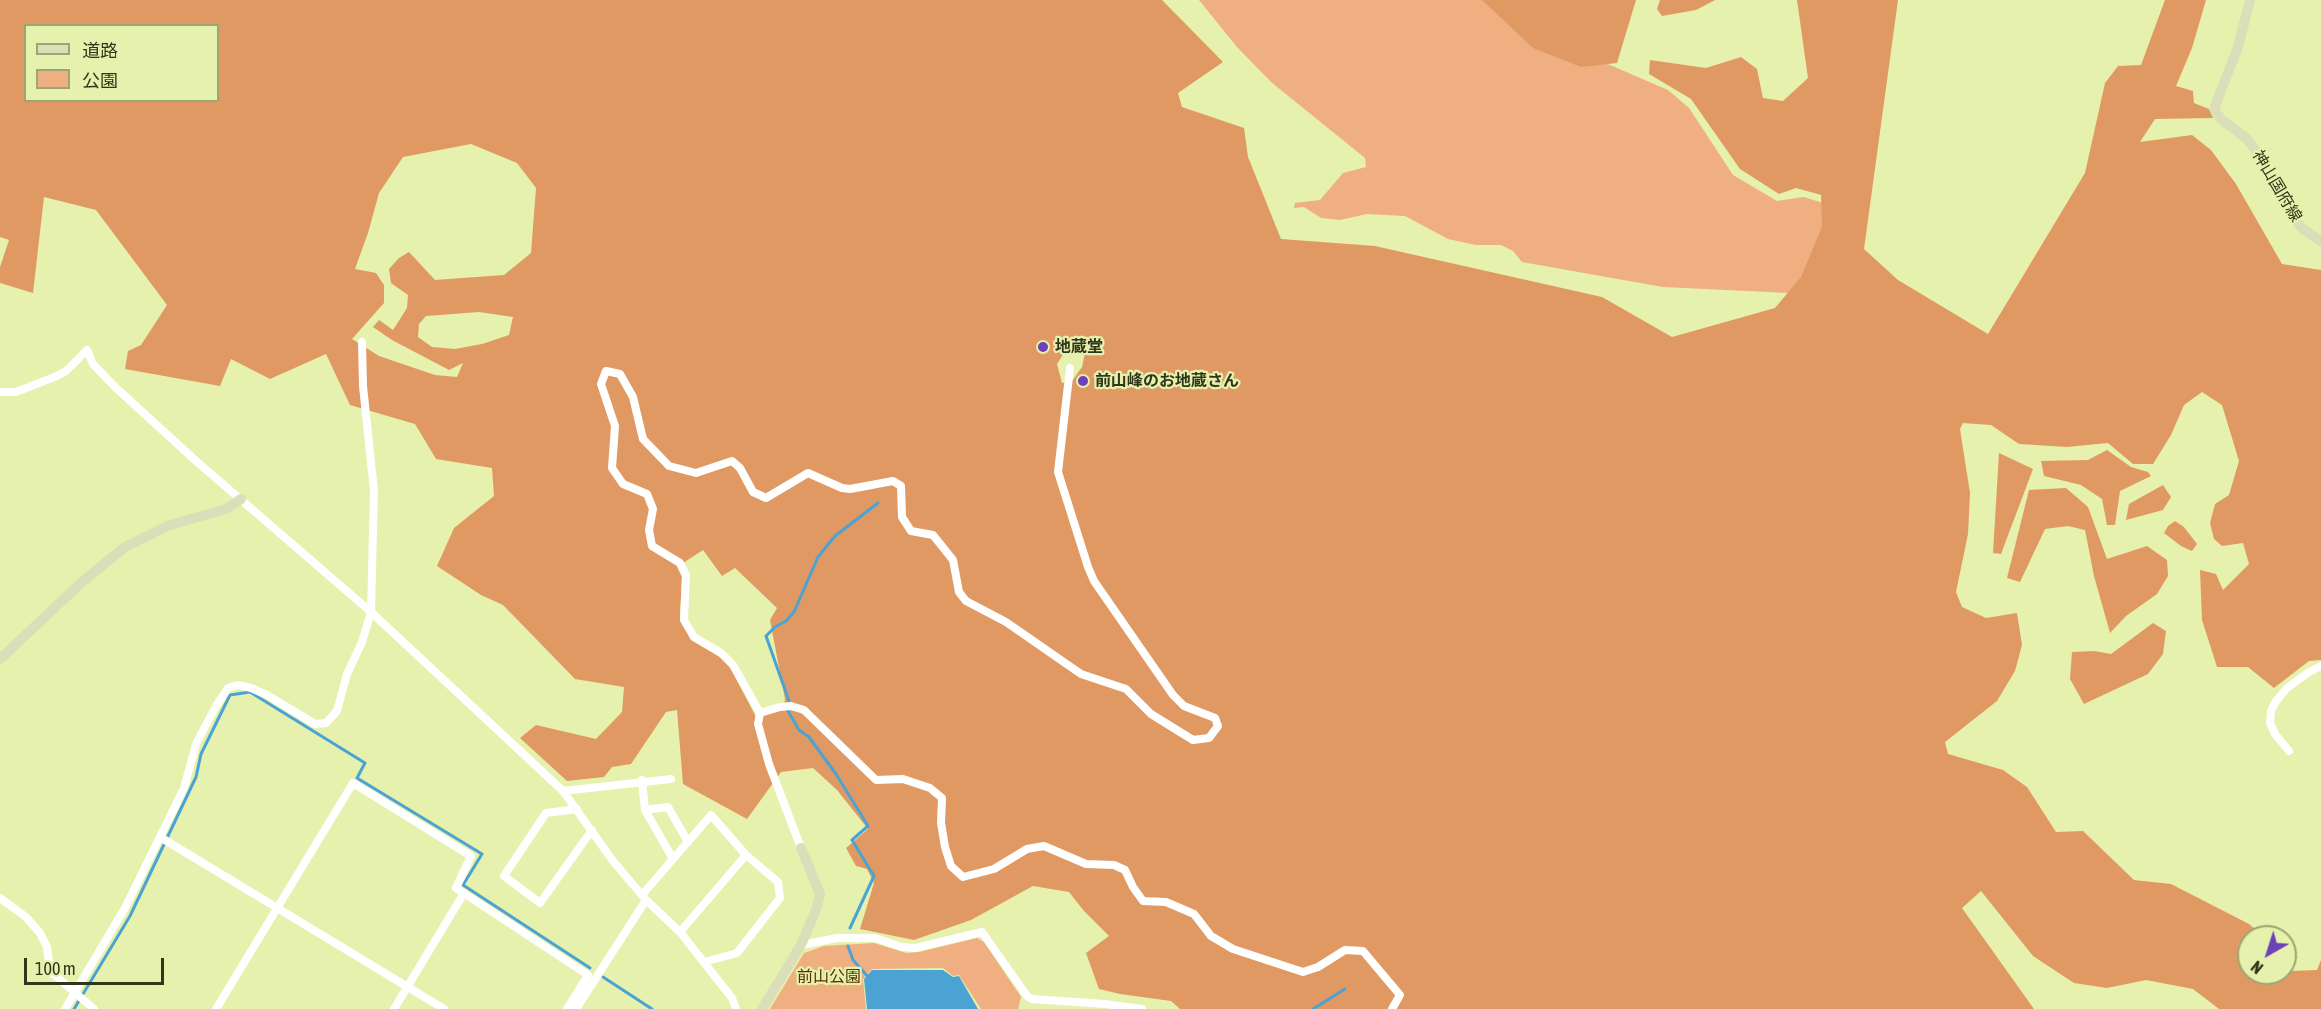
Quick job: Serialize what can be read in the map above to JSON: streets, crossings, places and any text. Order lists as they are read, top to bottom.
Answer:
{
  "streets": {
    "street": ["神山国府線"]
  },
  "parks": ["前山公園"],
  "places": ["地蔵堂", "前山峰のお地蔵さん"],
  "legend": ["道路", "公園"],
  "scale_bar": "100 m",
  "north": "bottom left"
}
